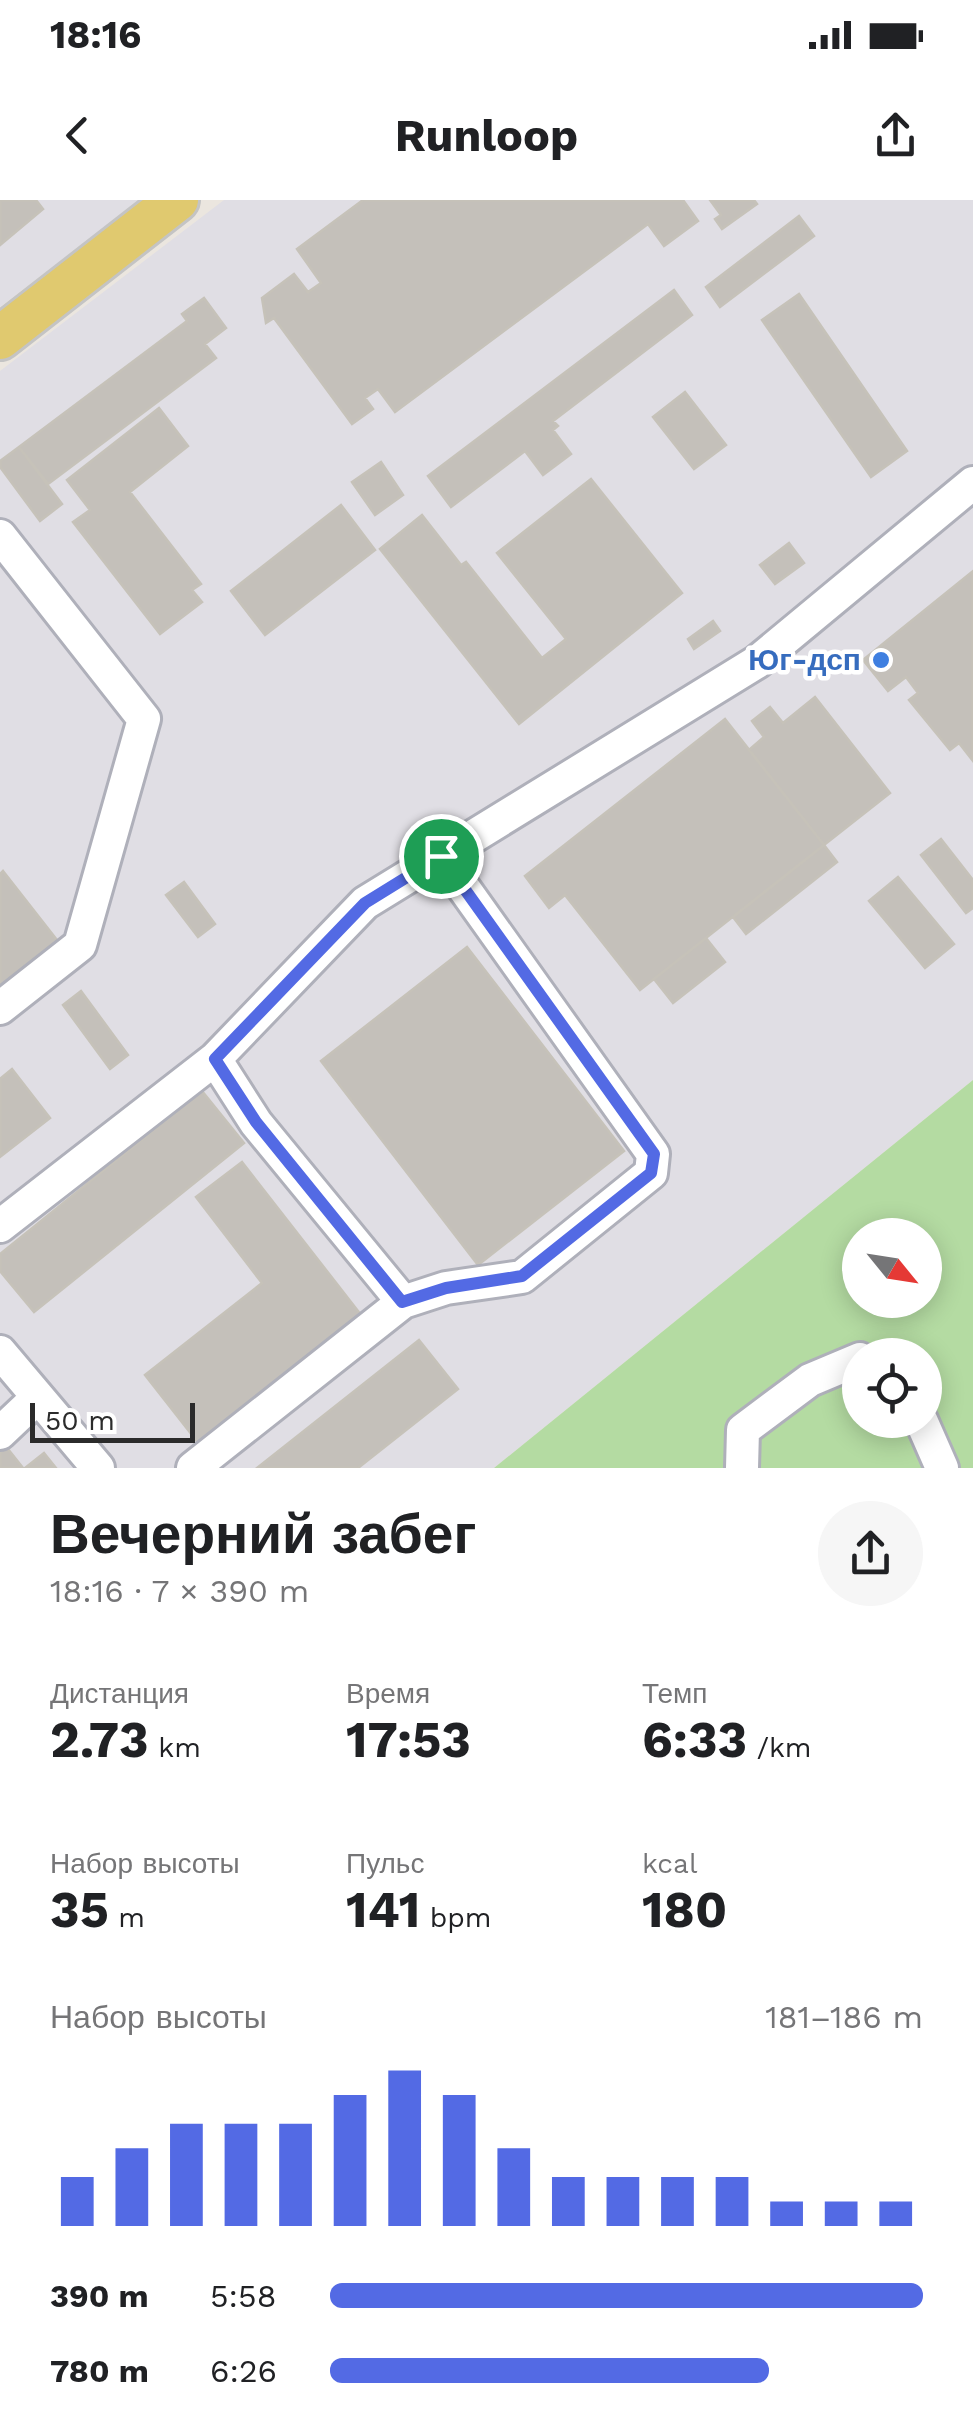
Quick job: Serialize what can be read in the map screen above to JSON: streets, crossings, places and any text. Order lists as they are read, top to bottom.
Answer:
{
  "places": ["Юг-дсп"],
  "scale_bar": "50 m",
  "north": "bottom right",
  "page": {
    "status": "18:16",
    "header": "Runloop",
    "scale": "50 m",
    "heading": ["Вечерний забег", "18:16 · 7 × 390 m"],
    "stats": [
      ["Дистанция", "2.73 km"],
      ["Время", "17:53"],
      ["Темп", "6:33 /km"],
      ["Набор высоты", "35 m"],
      ["Пульс", "141 bpm"],
      ["kcal", "180"]
    ],
    "chart": ["Набор высоты", "181–186 m"],
    "list": [
      {
        "name": "390 m",
        "note": "5:58"
      },
      {
        "name": "780 m",
        "note": "6:26"
      }
    ]
  }
}
